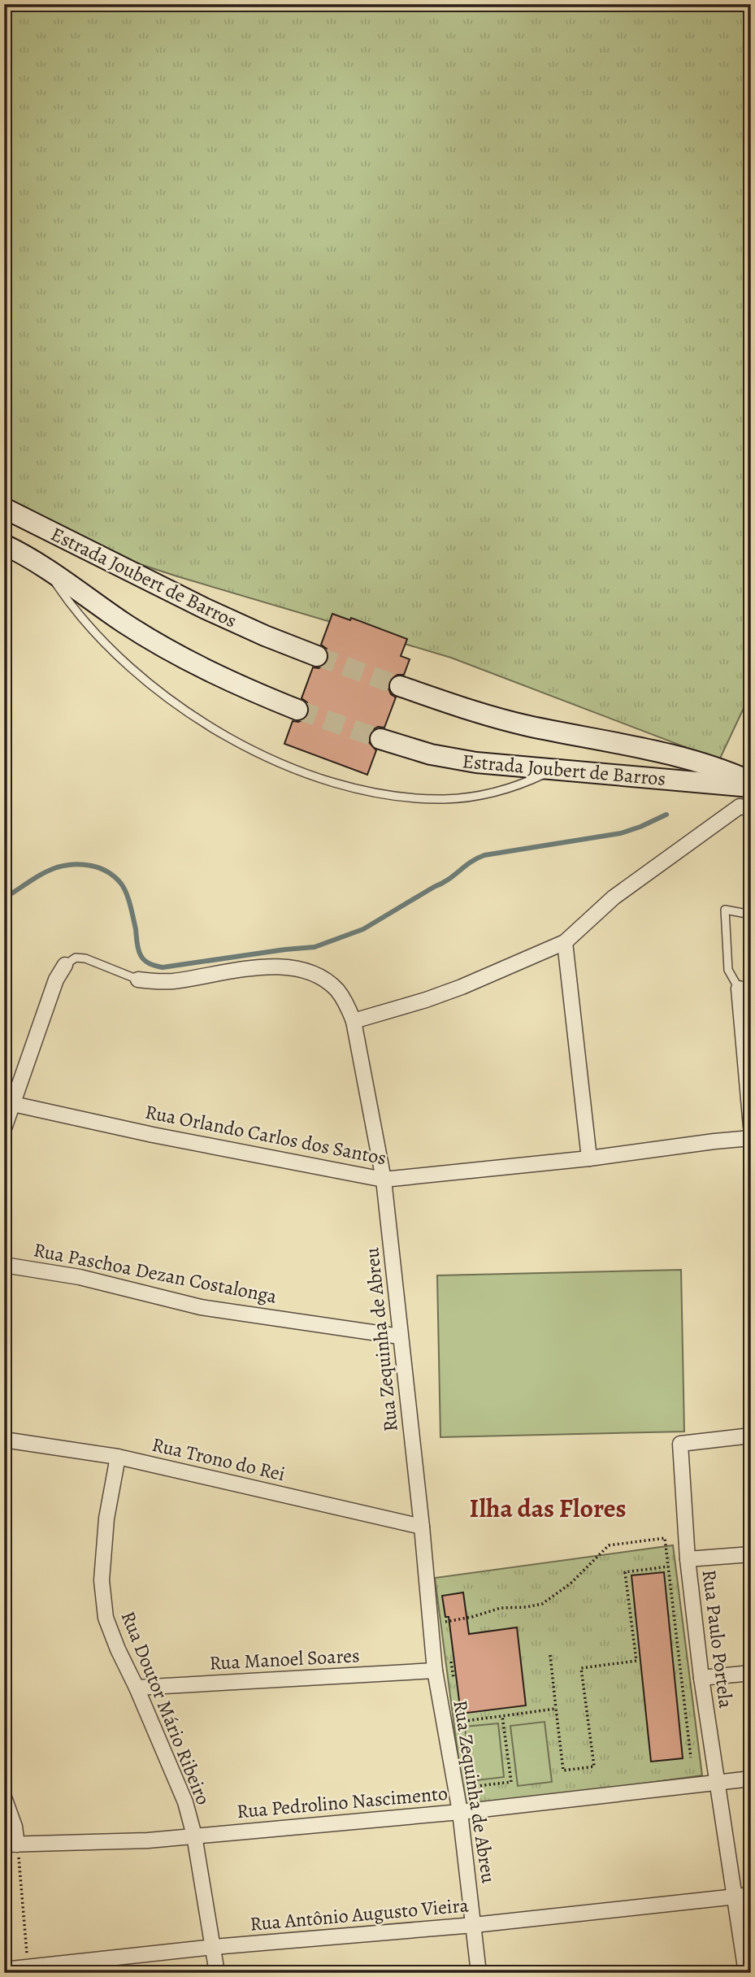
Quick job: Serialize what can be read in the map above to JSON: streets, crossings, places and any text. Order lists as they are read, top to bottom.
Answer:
{
  "streets": {
    "main road": ["Estrada Joubert de Barros"],
    "street": [
      "Rua Orlando Carlos dos Santos",
      "Rua Paschoa Dezan Costalonga",
      "Rua Zequinha de Abreu",
      "Rua Trono do Rei",
      "Rua Paulo Portela",
      "Rua Manoel Soares",
      "Rua Doutor Mário Ribeiro",
      "Rua Pedrolino Nascimento",
      "Rua Antônio Augusto Vieira"
    ]
  },
  "crossings": [
    ["Rua Orlando Carlos dos Santos", "Rua Zequinha de Abreu"],
    ["Rua Paschoa Dezan Costalonga", "Rua Zequinha de Abreu"],
    ["Rua Zequinha de Abreu", "Rua Trono do Rei"],
    ["Rua Zequinha de Abreu", "Rua Manoel Soares"],
    ["Rua Zequinha de Abreu", "Rua Pedrolino Nascimento"],
    ["Rua Zequinha de Abreu", "Rua Antônio Augusto Vieira"],
    ["Rua Trono do Rei", "Rua Doutor Mário Ribeiro"],
    ["Rua Paulo Portela", "Rua Pedrolino Nascimento"],
    ["Rua Paulo Portela", "Rua Antônio Augusto Vieira"],
    ["Rua Manoel Soares", "Rua Doutor Mário Ribeiro"],
    ["Rua Doutor Mário Ribeiro", "Rua Pedrolino Nascimento"],
    ["Rua Doutor Mário Ribeiro", "Rua Antônio Augusto Vieira"]
  ],
  "districts": ["Ilha das Flores"]
}
